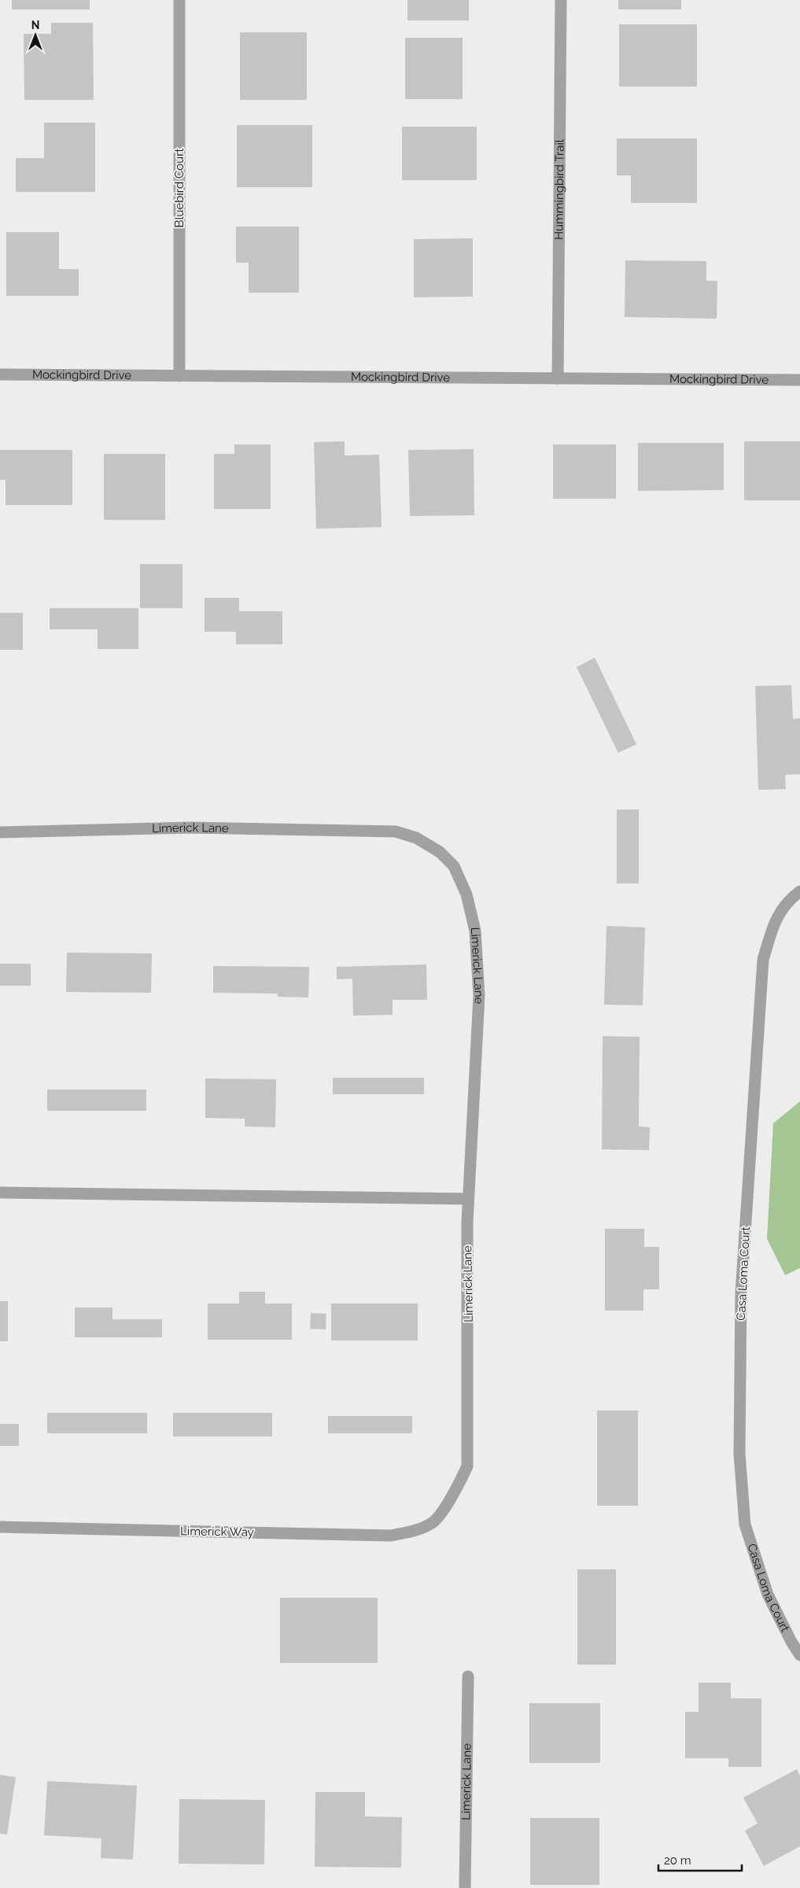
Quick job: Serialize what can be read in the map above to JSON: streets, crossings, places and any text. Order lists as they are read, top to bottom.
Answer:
{
  "streets": {
    "street": [
      "Bluebird Court",
      "Hummingbird Trail",
      "Mockingbird Drive",
      "Limerick Lane",
      "Casa Loma Court",
      "Limerick Way"
    ]
  },
  "crossings": [
    ["Bluebird Court", "Mockingbird Drive"],
    ["Hummingbird Trail", "Mockingbird Drive"],
    ["Limerick Lane", "Limerick Way"]
  ],
  "scale_bar": "20 m",
  "north": "top"
}
